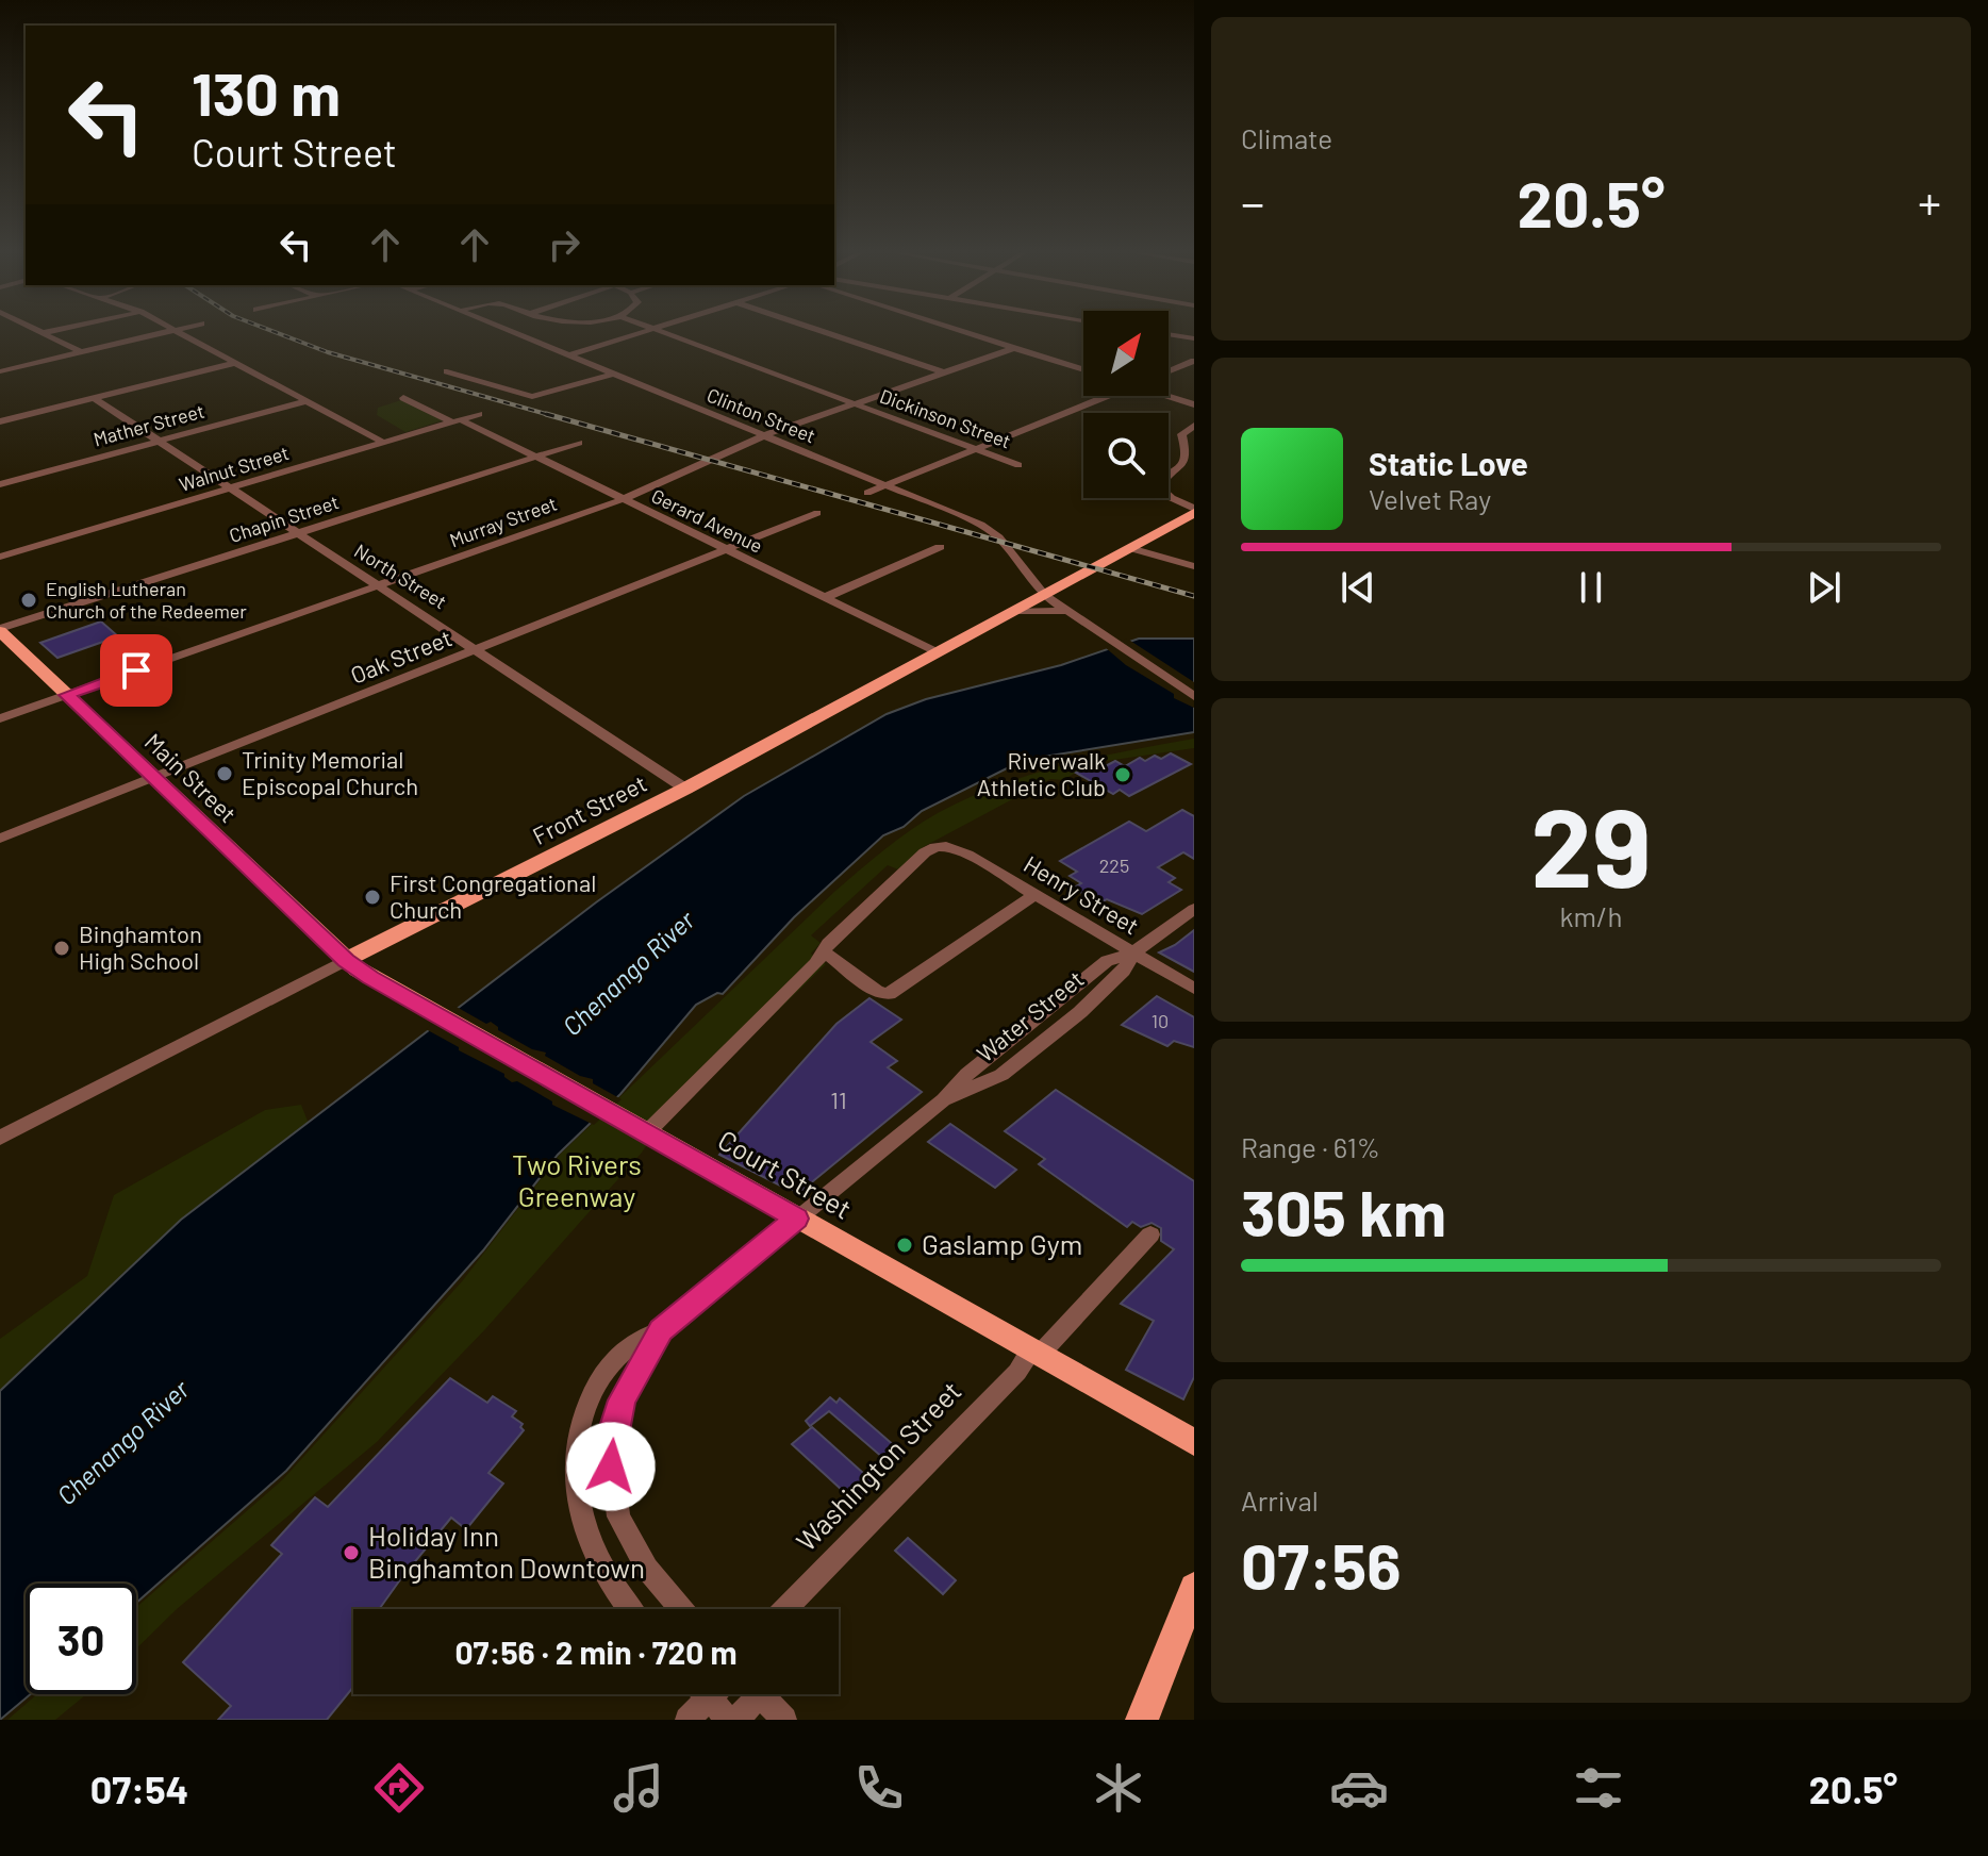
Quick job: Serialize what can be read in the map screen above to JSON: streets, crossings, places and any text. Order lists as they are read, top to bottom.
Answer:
{
  "streets": {
    "main road": ["Main Street", "Front Street", "Court Street"],
    "street": [
      "Clinton Street",
      "Dickinson Street",
      "Mather Street",
      "Walnut Street",
      "Chapin Street",
      "Gerard Avenue",
      "Murray Street",
      "North Street",
      "Oak Street",
      "Henry Street",
      "Water Street",
      "Washington Street"
    ]
  },
  "crossings": [
    ["Clinton Street", "Murray Street"],
    ["Clinton Street", "Front Street"],
    ["Dickinson Street", "Murray Street"],
    ["Mather Street", "North Street"],
    ["Walnut Street", "Gerard Avenue"],
    ["Walnut Street", "North Street"],
    ["Chapin Street", "Gerard Avenue"],
    ["Chapin Street", "North Street"],
    ["Chapin Street", "Main Street"],
    ["Gerard Avenue", "Murray Street"],
    ["Gerard Avenue", "Oak Street"],
    ["Gerard Avenue", "Front Street"],
    ["Murray Street", "North Street"],
    ["Murray Street", "Main Street"],
    ["North Street", "Oak Street"],
    ["North Street", "Front Street"],
    ["Oak Street", "Main Street"],
    ["Main Street", "Front Street"],
    ["Main Street", "Court Street"],
    ["Front Street", "Court Street"],
    ["Henry Street", "Water Street"],
    ["Water Street", "Court Street"],
    ["Court Street", "Washington Street"]
  ],
  "water": ["Chenango River"],
  "parks": ["Two Rivers Greenway"],
  "places": [
    "English Lutheran Church of the Redeemer",
    "Trinity Memorial Episcopal Church",
    "Riverwalk Athletic Club",
    "First Congregational Church",
    "Binghamton High School",
    "Gaslamp Gym",
    "Holiday Inn Binghamton Downtown"
  ],
  "house_numbers": ["225", "10", "11"],
  "north": "top right",
  "page": {
    "tile": [
      "Climate",
      ["29", "km/h"],
      ["Range · 61%", "305 km"],
      ["Arrival", "07:56"]
    ],
    "turn": ["130 m", "Court Street"],
    "heat": ["−", "20.5°", "+"],
    "song": ["Static Love", "Velvet Ray"],
    "limit": "30",
    "trip": "07:56 · 2 min · 720 m",
    "tabs": ["07:54", "20.5°"]
  }
}
